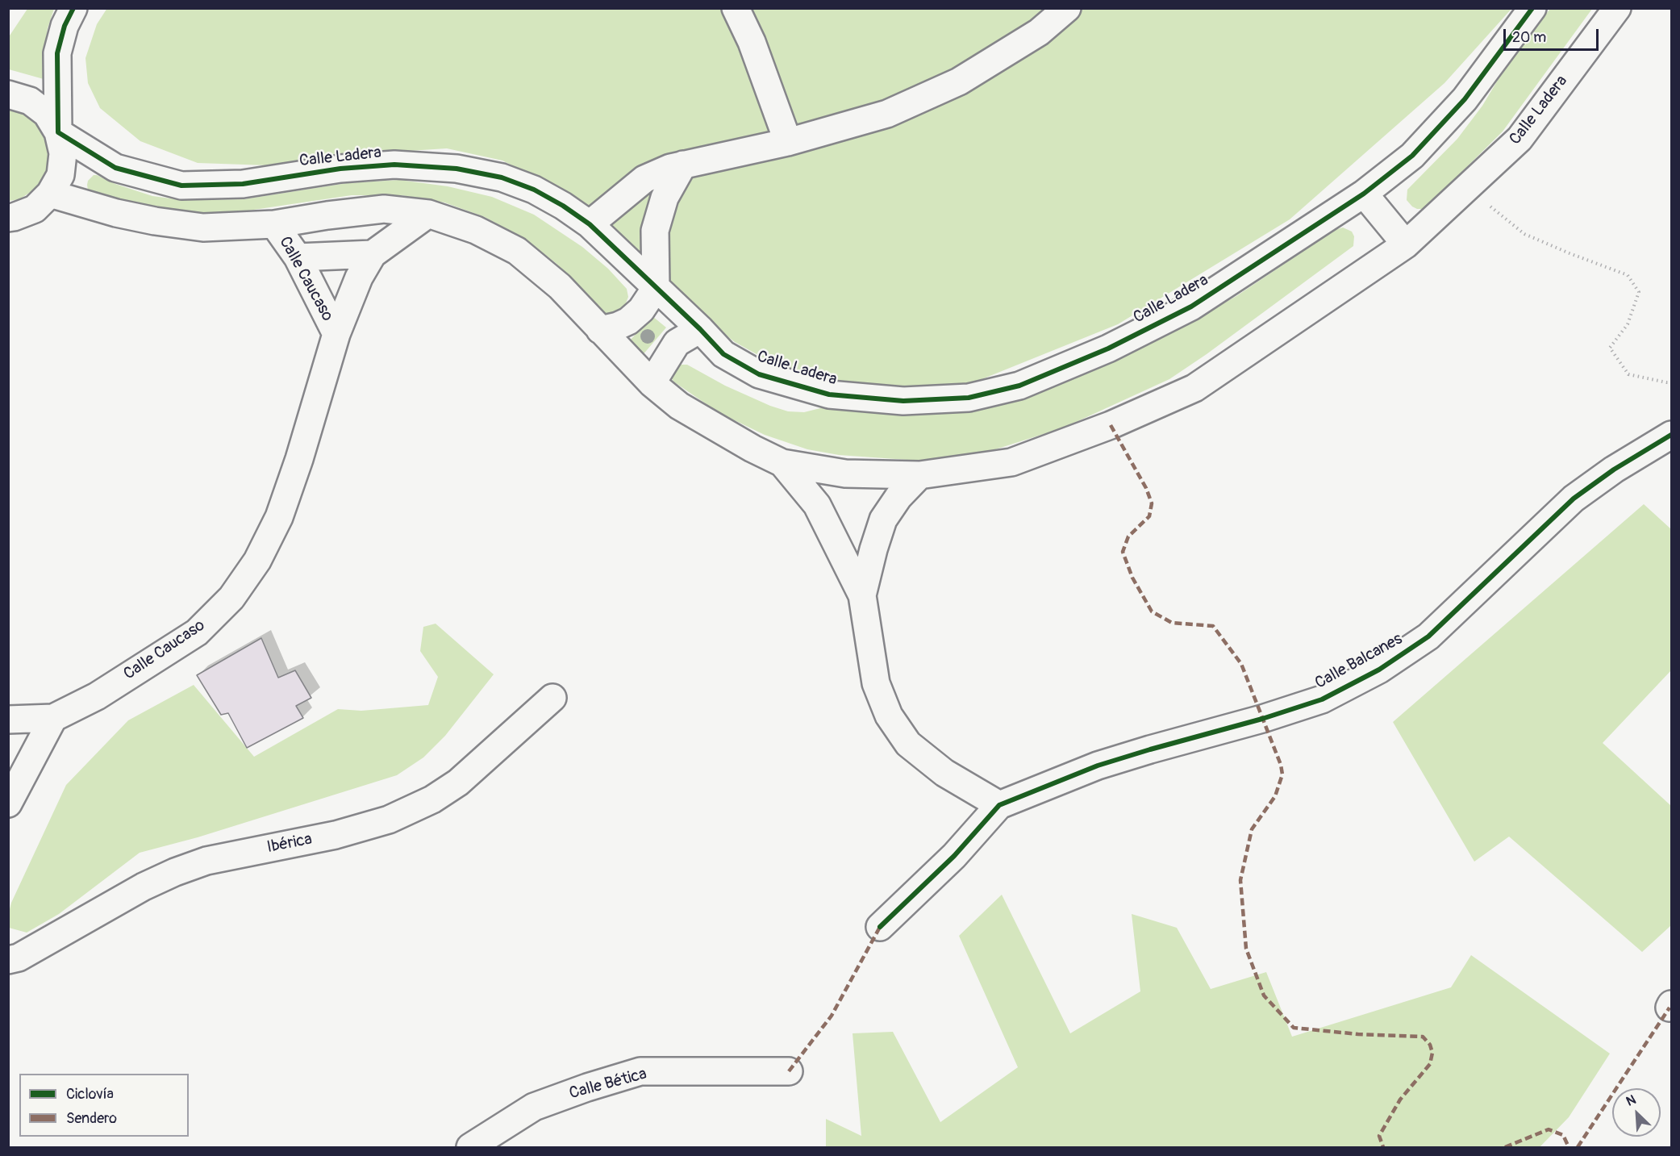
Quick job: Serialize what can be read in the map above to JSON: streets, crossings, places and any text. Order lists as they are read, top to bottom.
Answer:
{
  "streets": {
    "street": [
      "Calle Ladera",
      "Calle Caucaso",
      "Calle Balcanes",
      "Ibérica",
      "Calle Bética"
    ]
  },
  "crossings": [
    ["Calle Ladera", "Calle Caucaso"]
  ],
  "legend": ["Ciclovía", "Sendero"],
  "scale_bar": "20 m",
  "north": "top left"
}
